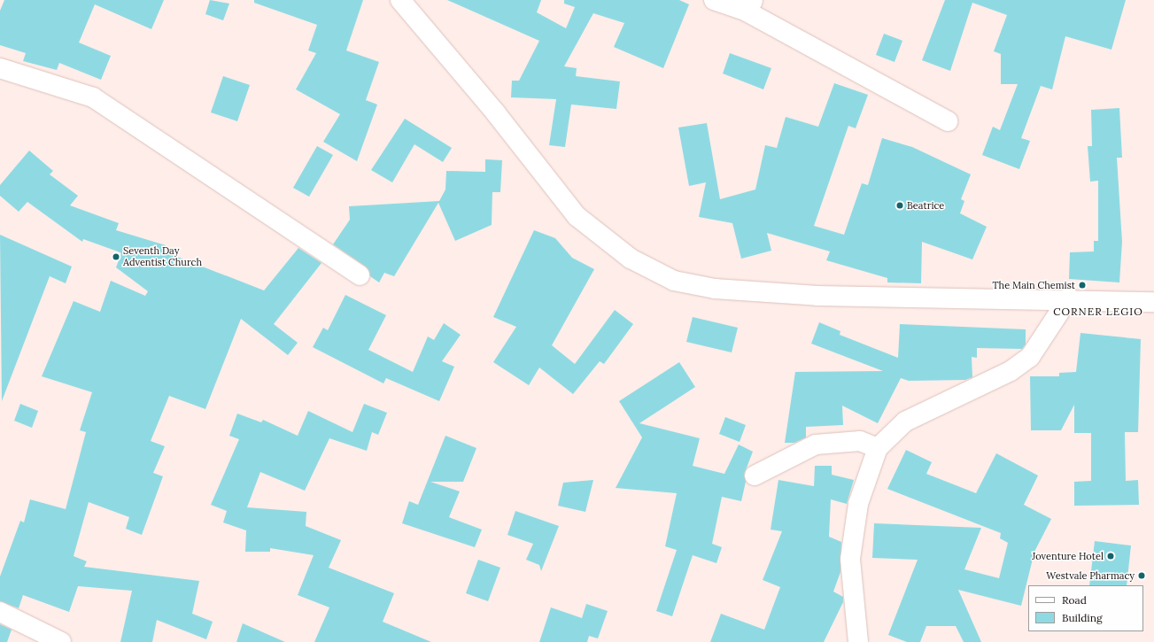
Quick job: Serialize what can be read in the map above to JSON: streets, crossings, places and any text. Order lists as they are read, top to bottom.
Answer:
{
  "districts": ["CORNER LEGIO"],
  "places": [
    "Beatrice",
    "Seventh Day Adventist Church",
    "The Main Chemist",
    "Joventure Hotel",
    "Westvale Pharmacy"
  ],
  "legend": ["Road", "Building"]
}
